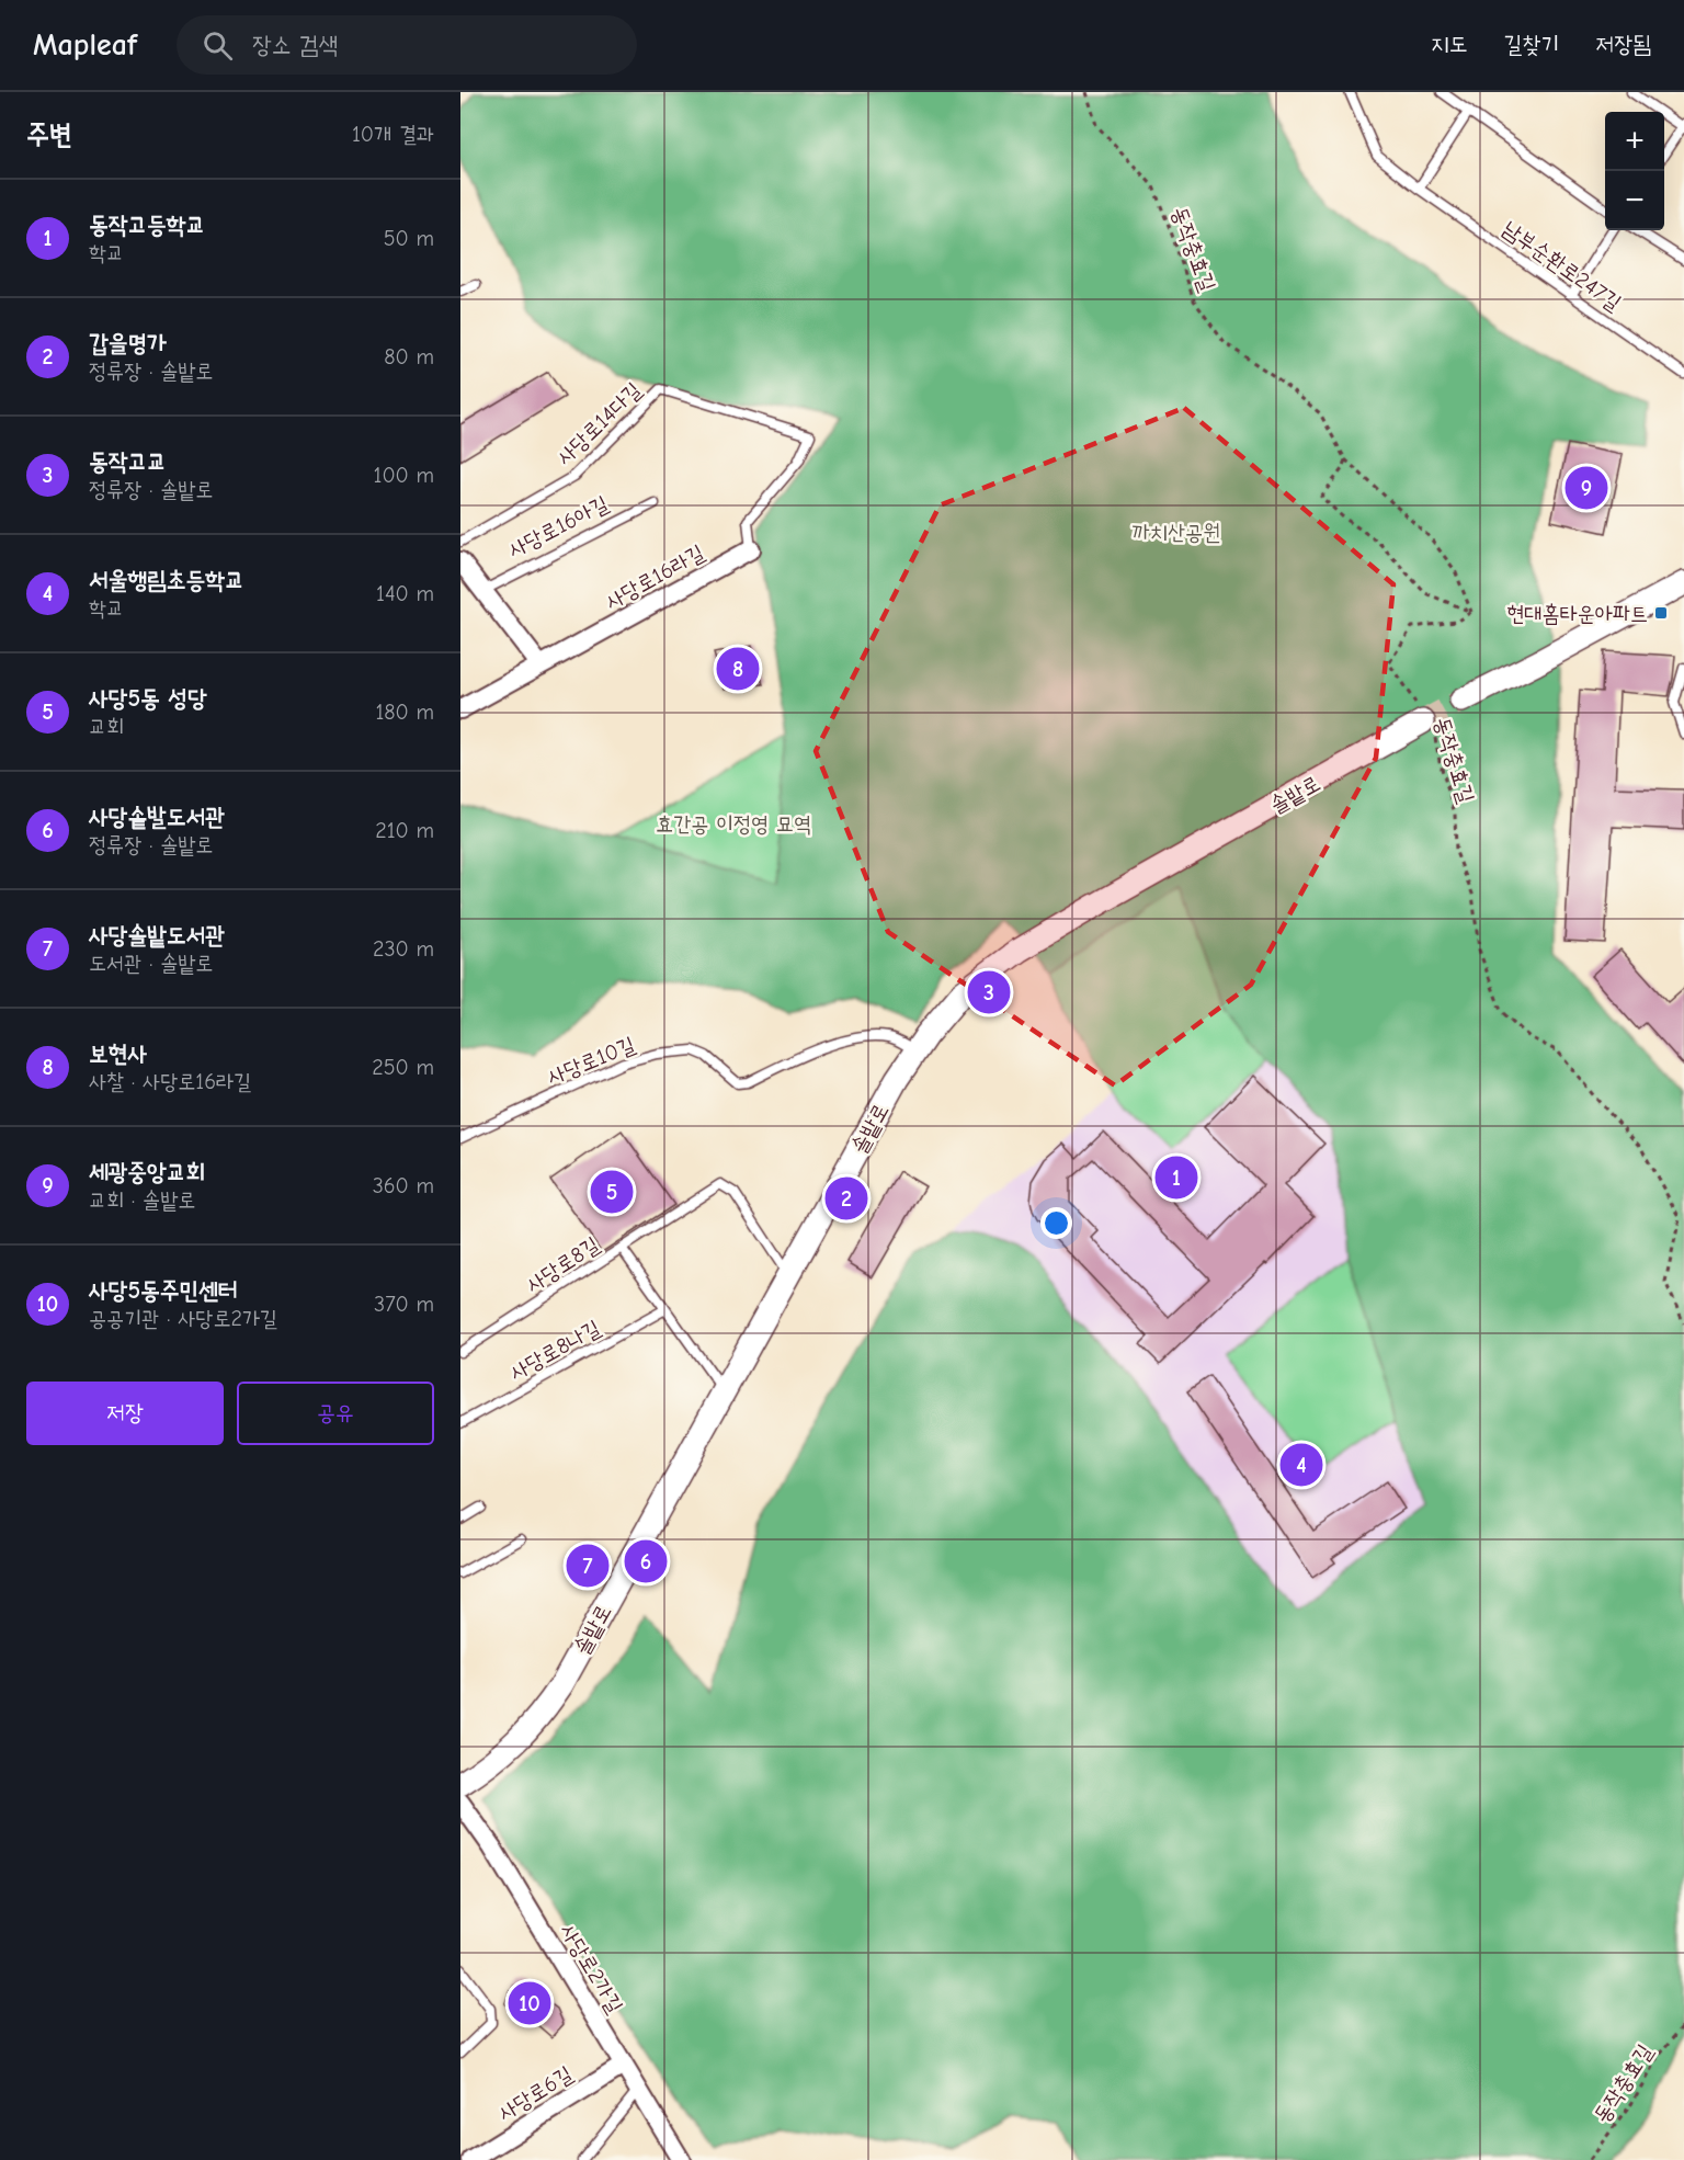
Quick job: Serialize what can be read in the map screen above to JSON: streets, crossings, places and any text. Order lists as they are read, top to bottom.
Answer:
{
  "streets": {
    "street": [
      "사당로16라길",
      "솔밭로",
      "사당로2가길",
      "사당로6길"
    ],
    "lane": [
      "남부순환로247길",
      "사당로14다길",
      "사당로16아길",
      "사당로10길",
      "사당로8길",
      "사당로8나길"
    ],
    "path": ["동작충효길"]
  },
  "crossings": [
    ["동작충효길", "솔밭로"],
    ["사당로14다길", "사당로16라길"],
    ["솔밭로", "사당로10길"],
    ["솔밭로", "사당로8길"],
    ["사당로2가길", "사당로6길"]
  ],
  "parks": ["까치산공원", "효간공 이정영 묘역"],
  "places": {
    "transit": ["현대홈타운아파트"]
  },
  "page": {
    "header": "Mapleaf",
    "search": "장소 검색",
    "nav": ["지도", "길찾기", "저장됨"],
    "heading": ["주변", "10개 결과"],
    "map_buttons": ["+", "−"],
    "list": [
      {
        "mark": "1",
        "name": "동작고등학교",
        "note": "학교",
        "value": "50 m"
      },
      {
        "mark": "2",
        "name": "갑을명가",
        "note": "정류장 · 솔밭로",
        "value": "80 m"
      },
      {
        "mark": "3",
        "name": "동작고교",
        "note": "정류장 · 솔밭로",
        "value": "100 m"
      },
      {
        "mark": "4",
        "name": "서울행림초등학교",
        "note": "학교",
        "value": "140 m"
      },
      {
        "mark": "5",
        "name": "사당5동 성당",
        "note": "교회",
        "value": "180 m"
      },
      {
        "mark": "6",
        "name": "사당솥발도서관",
        "note": "정류장 · 솔밭로",
        "value": "210 m"
      },
      {
        "mark": "7",
        "name": "사당솔밭도서관",
        "note": "도서관 · 솔밭로",
        "value": "230 m"
      },
      {
        "mark": "8",
        "name": "보현사",
        "note": "사찰 · 사당로16라길",
        "value": "250 m"
      },
      {
        "mark": "9",
        "name": "세광중앙교회",
        "note": "교회 · 솔밭로",
        "value": "360 m"
      },
      {
        "mark": "10",
        "name": "사당5동주민센터",
        "note": "공공기관 · 사당로2가길",
        "value": "370 m"
      }
    ],
    "pins": [
      "9",
      "8",
      "3",
      "1",
      "5",
      "2",
      "4",
      "6",
      "7",
      "10"
    ],
    "buttons": ["저장", "공유"]
  }
}
